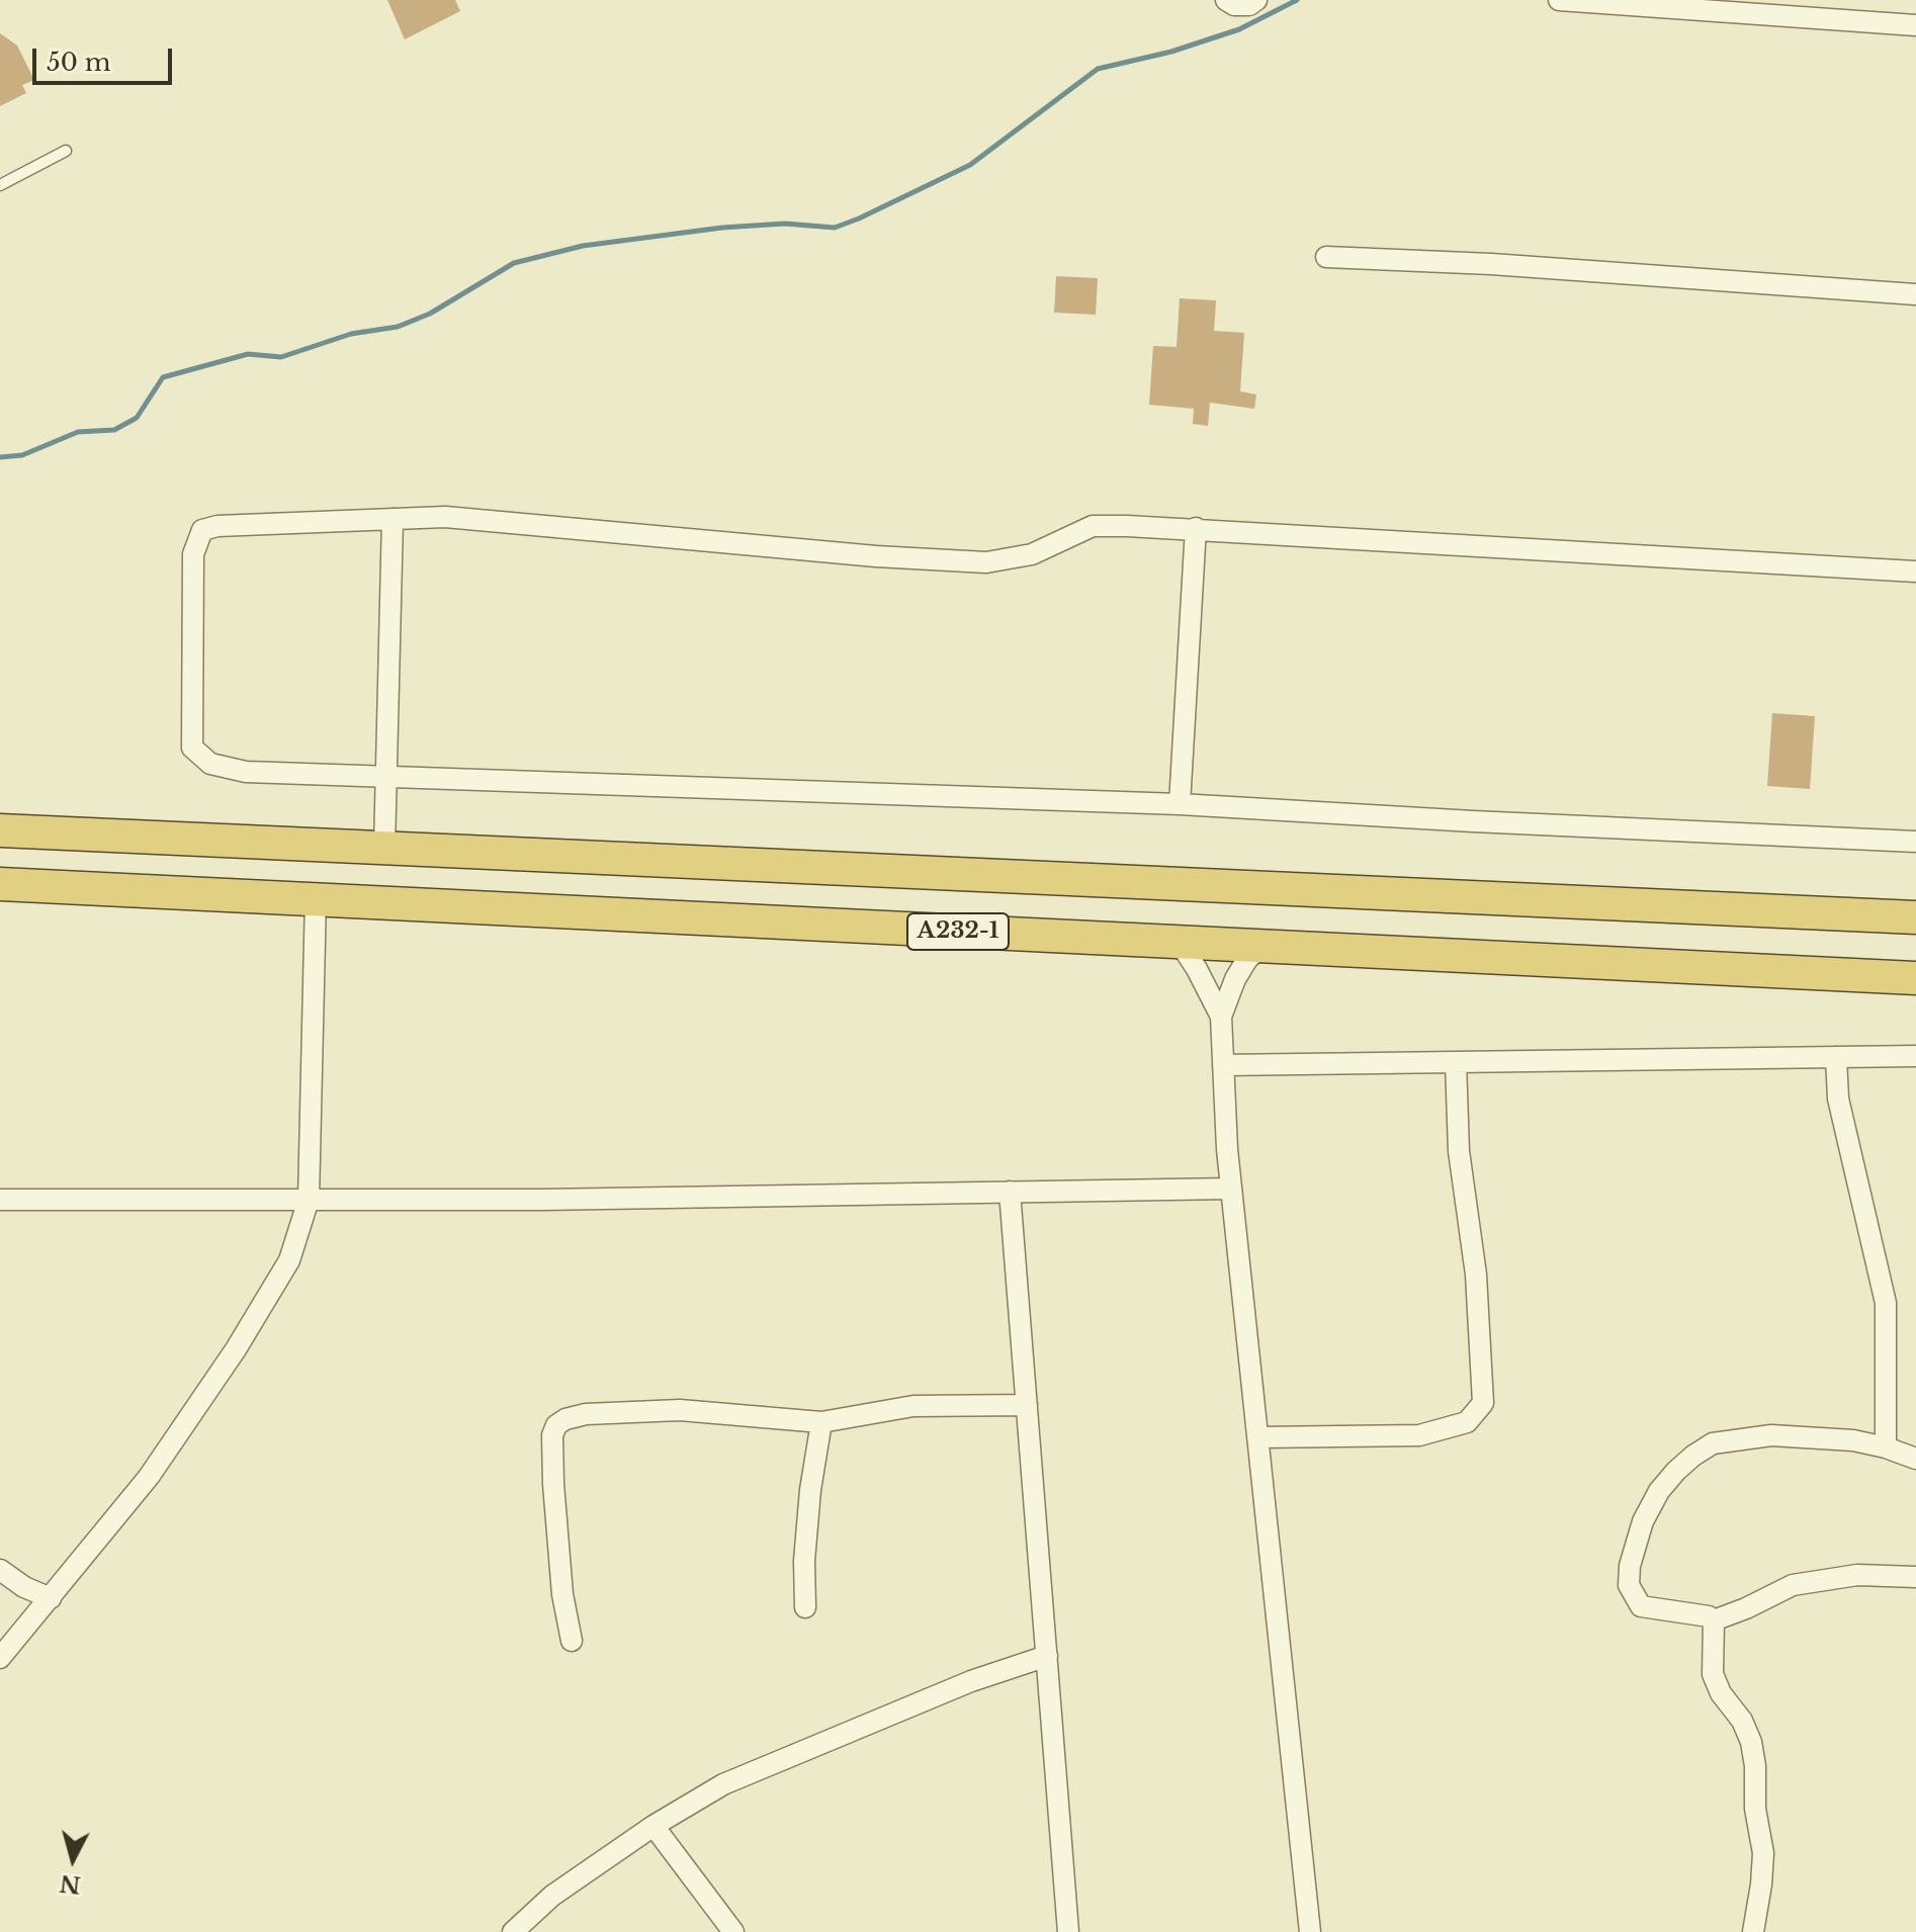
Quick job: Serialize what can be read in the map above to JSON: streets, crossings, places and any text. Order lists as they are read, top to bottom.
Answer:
{
  "streets": {
    "highway": ["A232-1"]
  },
  "scale_bar": "50 m",
  "north": "bottom"
}
